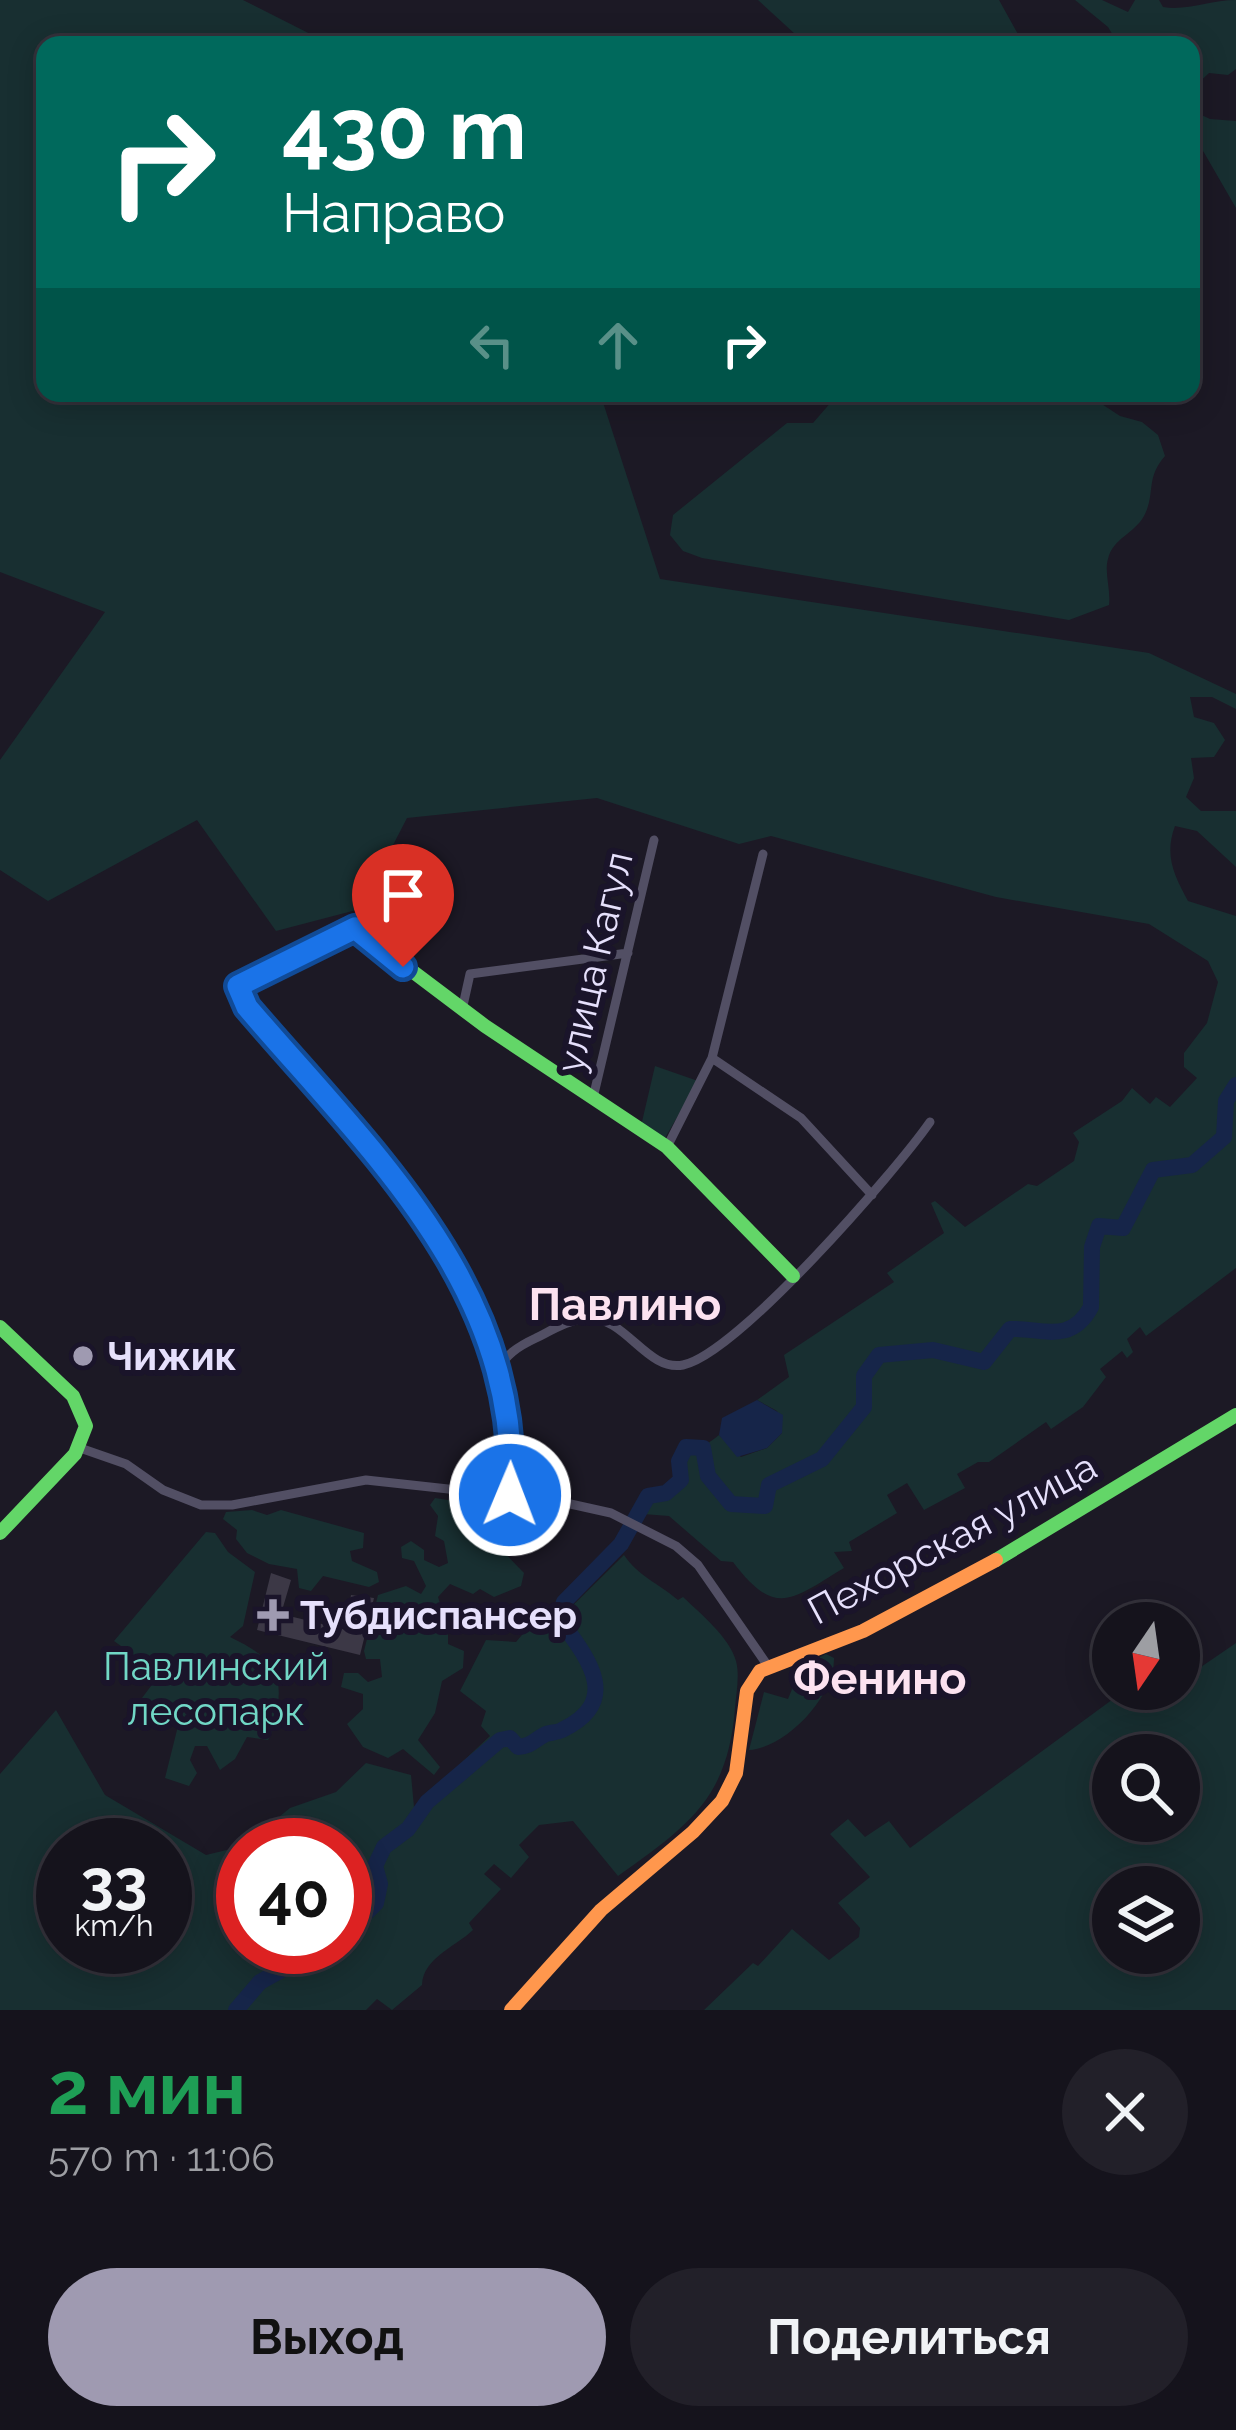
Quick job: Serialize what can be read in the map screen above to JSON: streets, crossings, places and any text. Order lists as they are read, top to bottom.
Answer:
{
  "streets": {
    "street": ["улица Кагул", "Пехорская улица"]
  },
  "districts": ["Павлино", "Фенино"],
  "parks": ["Павлинский лесопарк"],
  "places": {
    "other": ["Чижик"],
    "health": ["Тубдиспансер"]
  },
  "north": "bottom",
  "page": {
    "turn": ["430 m", "Направо"],
    "speed": "33 km/h",
    "limit": "40",
    "heading": ["2 мин", "570 m · 11:06"],
    "buttons": ["Выход", "Поделиться"]
  }
}
